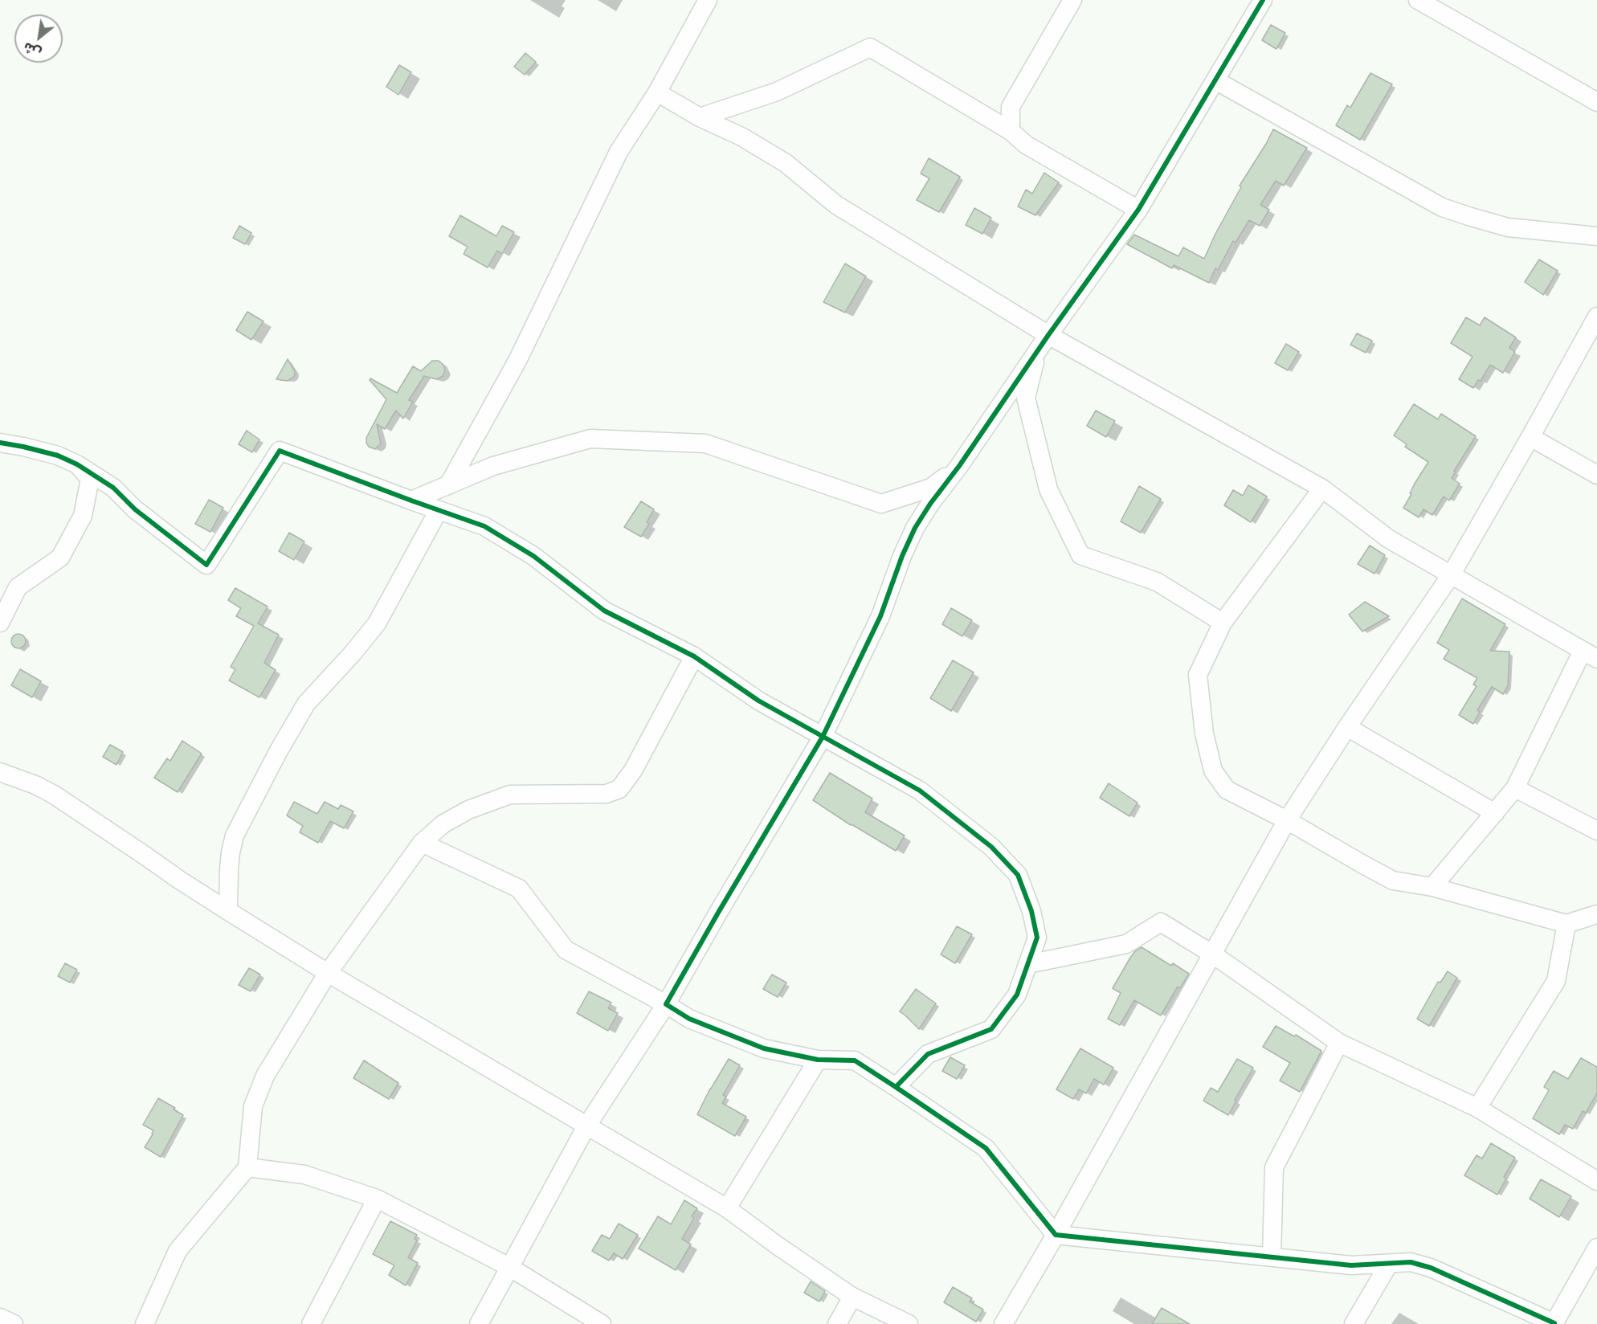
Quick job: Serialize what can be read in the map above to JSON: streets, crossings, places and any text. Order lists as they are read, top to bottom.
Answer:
{
  "north": "bottom left"
}
